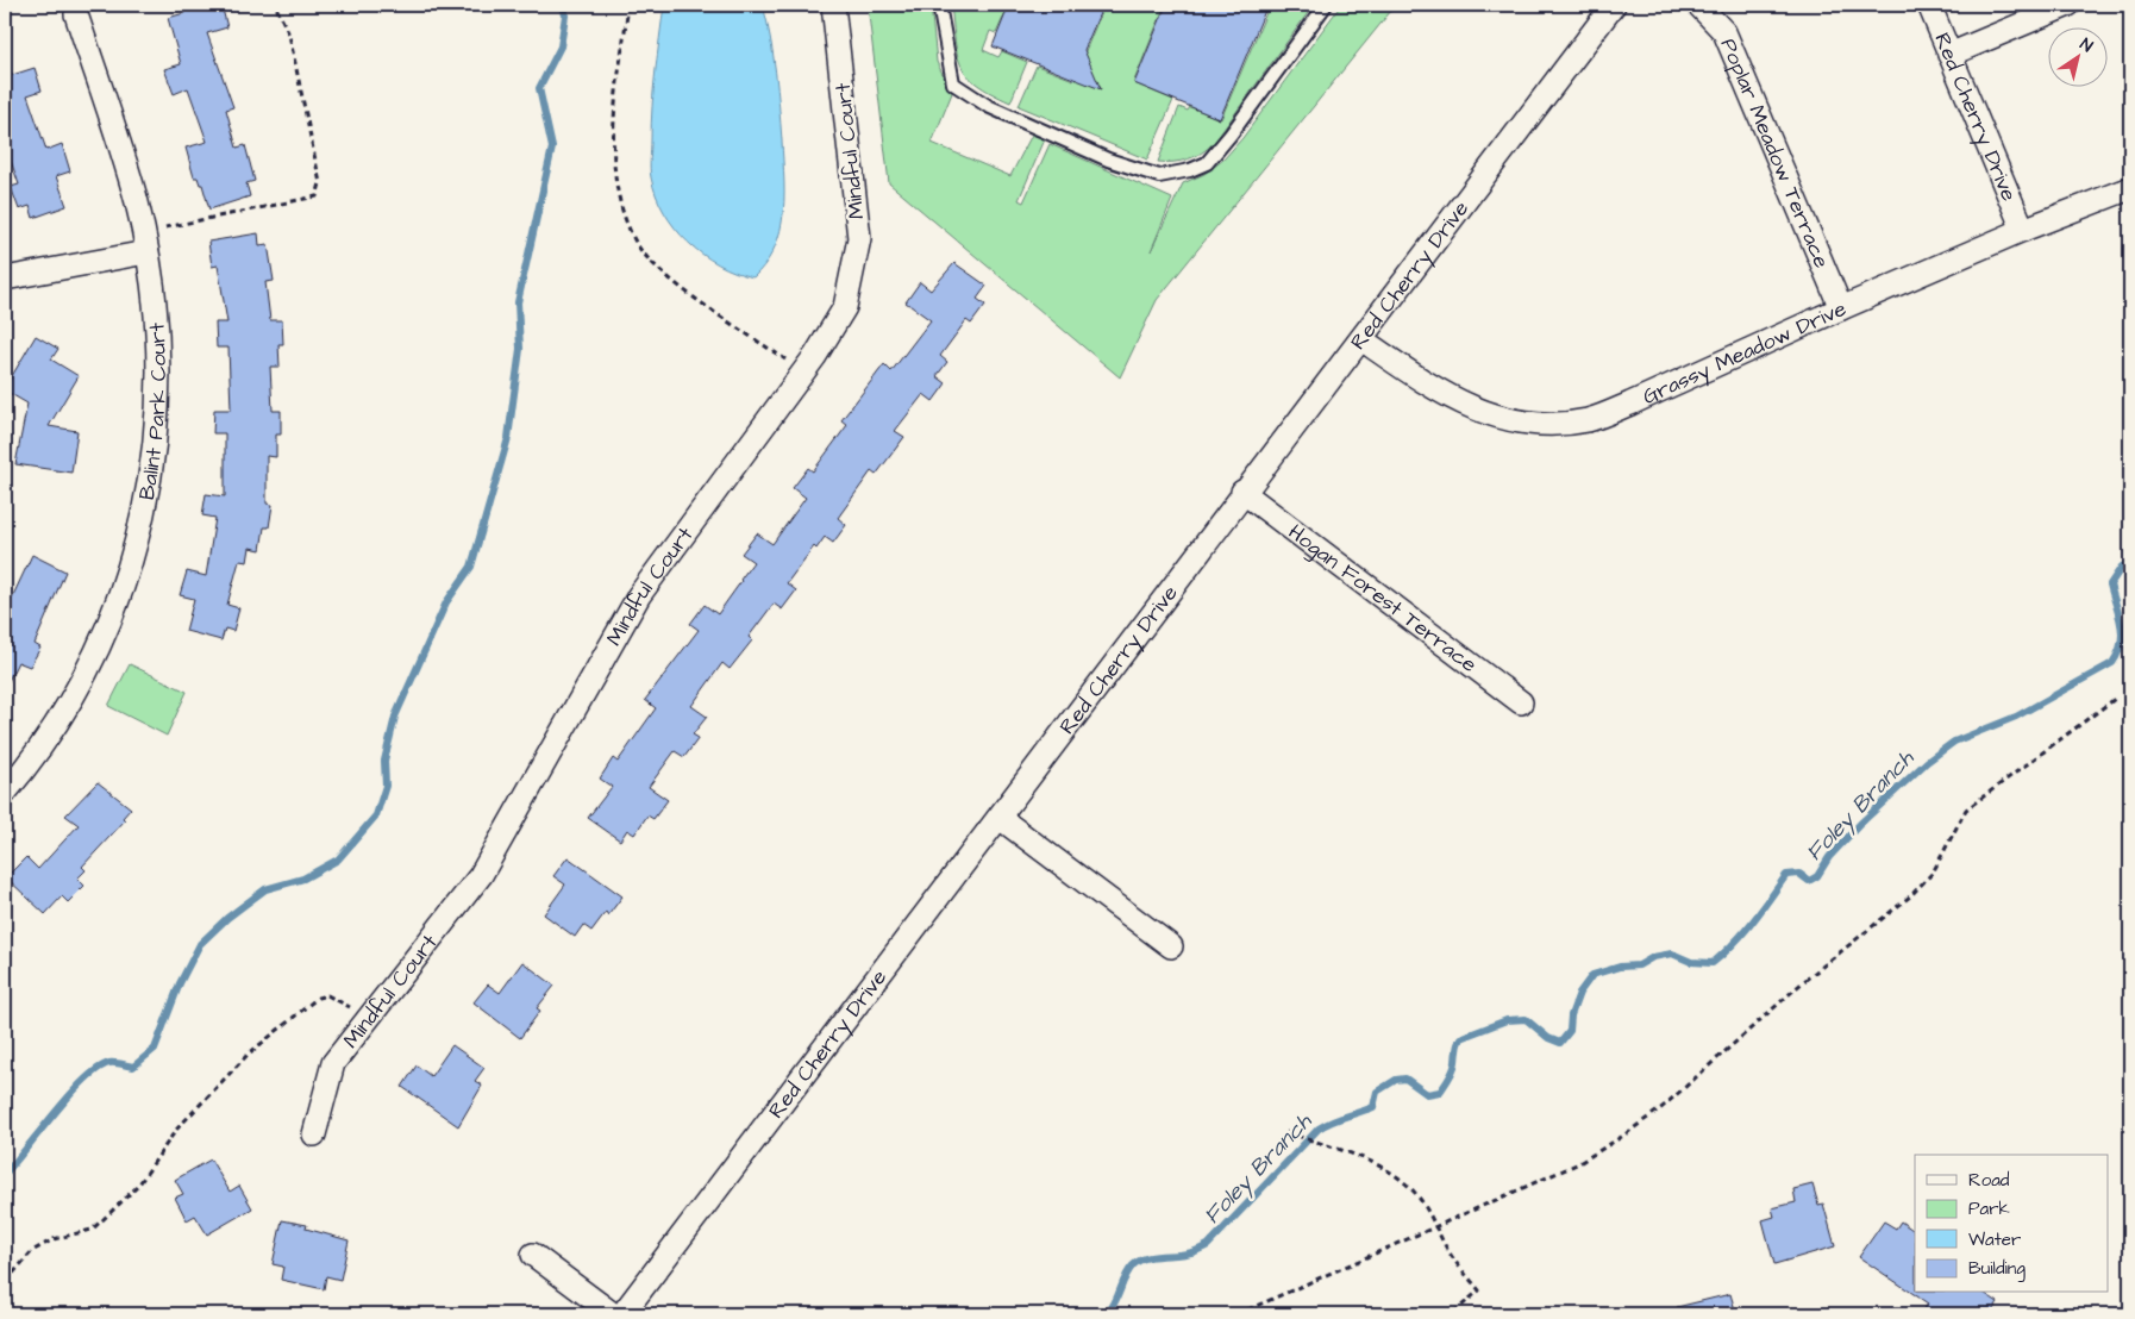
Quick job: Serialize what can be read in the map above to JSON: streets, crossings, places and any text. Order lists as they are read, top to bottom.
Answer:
{
  "streets": {
    "street": [
      "Red Cherry Drive",
      "Mindful Court",
      "Poplar Meadow Terrace",
      "Grassy Meadow Drive",
      "Balint Park Court",
      "Hogan Forest Terrace"
    ]
  },
  "crossings": [
    ["Red Cherry Drive", "Grassy Meadow Drive"],
    ["Red Cherry Drive", "Hogan Forest Terrace"],
    ["Poplar Meadow Terrace", "Grassy Meadow Drive"]
  ],
  "water": ["Foley Branch"],
  "legend": [
    "Road",
    "Park",
    "Water",
    "Building"
  ],
  "north": "top right"
}
